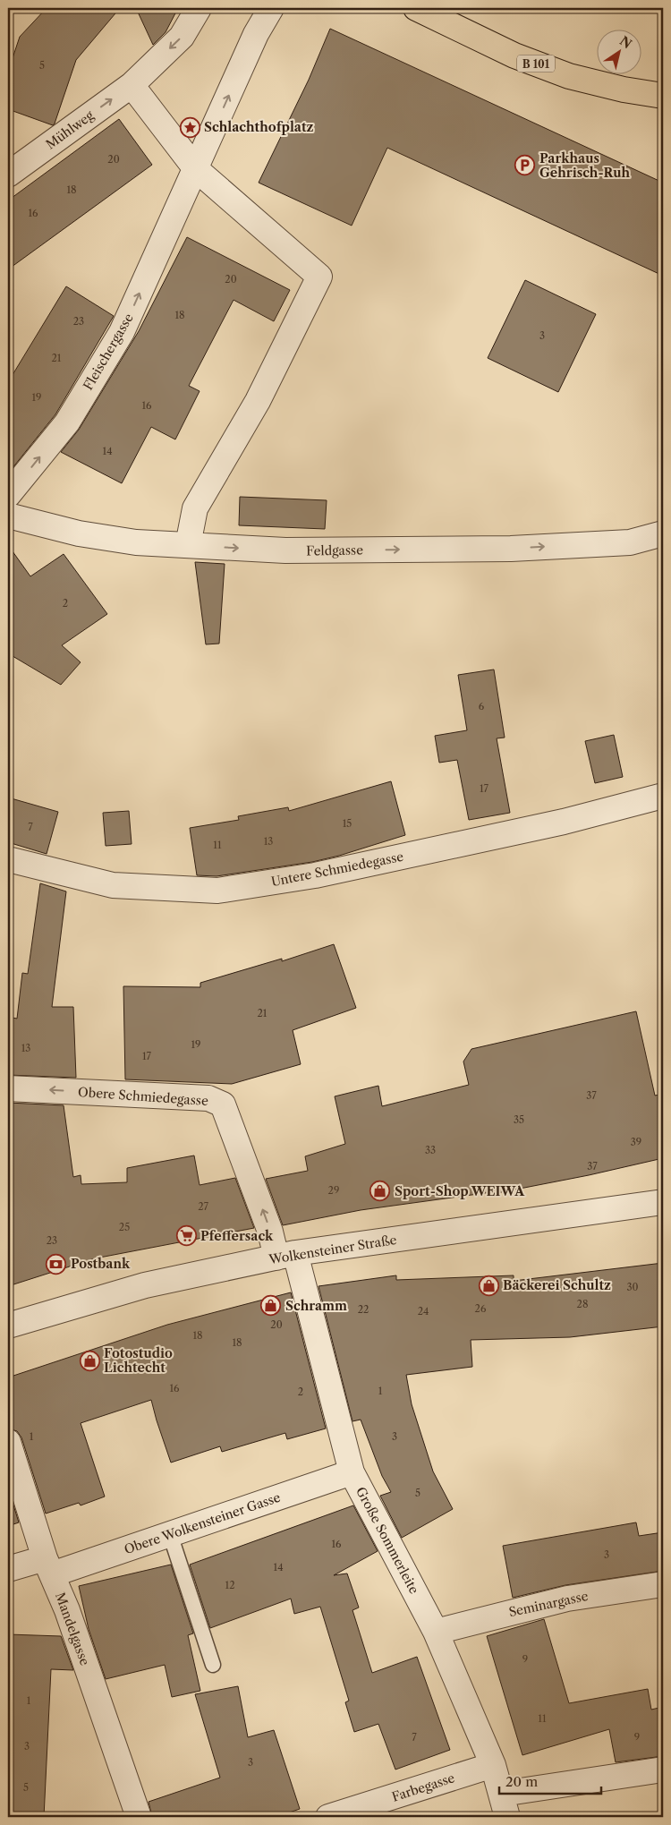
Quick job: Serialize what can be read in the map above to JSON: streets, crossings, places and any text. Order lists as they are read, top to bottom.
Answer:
{
  "streets": {
    "main road": ["B 101"],
    "street": [
      "Mühlweg",
      "Fleischergasse",
      "Feldgasse",
      "Untere Schmiedegasse",
      "Obere Schmiedegasse",
      "Wolkensteiner Straße",
      "Obere Wolkensteiner Gasse",
      "Große Sommerleite",
      "Seminargasse",
      "Mandelgasse",
      "Farbegasse"
    ]
  },
  "crossings": [
    ["Obere Schmiedegasse", "Wolkensteiner Straße"],
    ["Obere Schmiedegasse", "Große Sommerleite"],
    ["Wolkensteiner Straße", "Große Sommerleite"],
    ["Obere Wolkensteiner Gasse", "Große Sommerleite"],
    ["Obere Wolkensteiner Gasse", "Mandelgasse"],
    ["Große Sommerleite", "Seminargasse"],
    ["Große Sommerleite", "Farbegasse"]
  ],
  "one_way": [
    "Mühlweg",
    "Fleischergasse",
    "Feldgasse",
    "Obere Schmiedegasse"
  ],
  "places": {
    "place": ["Schlachthofplatz"],
    "parking": ["Parkhaus Gehrisch-Ruh"],
    "shop": [
      "Sport-Shop WEIWA",
      "Bäckerei Schultz",
      "Schramm",
      "Fotostudio Lichtecht"
    ],
    "supermarket": ["Pfeffersack"],
    "bank": ["Postbank"]
  },
  "house_numbers": [
    "5",
    "20",
    "18",
    "16",
    "20",
    "18",
    "23",
    "3",
    "21",
    "19",
    "16",
    "14",
    "2",
    "6",
    "17",
    "15",
    "7",
    "13",
    "11",
    "21",
    "19",
    "13",
    "17",
    "37",
    "35",
    "39",
    "33",
    "37",
    "29",
    "27",
    "25",
    "23",
    "30",
    "28",
    "26",
    "22",
    "24",
    "20",
    "18",
    "18",
    "16",
    "1",
    "2",
    "1",
    "3",
    "5",
    "16",
    "3",
    "14",
    "12",
    "9",
    "1",
    "11",
    "7",
    "9",
    "3",
    "3",
    "5"
  ],
  "scale_bar": "20 m",
  "north": "top right"
}
